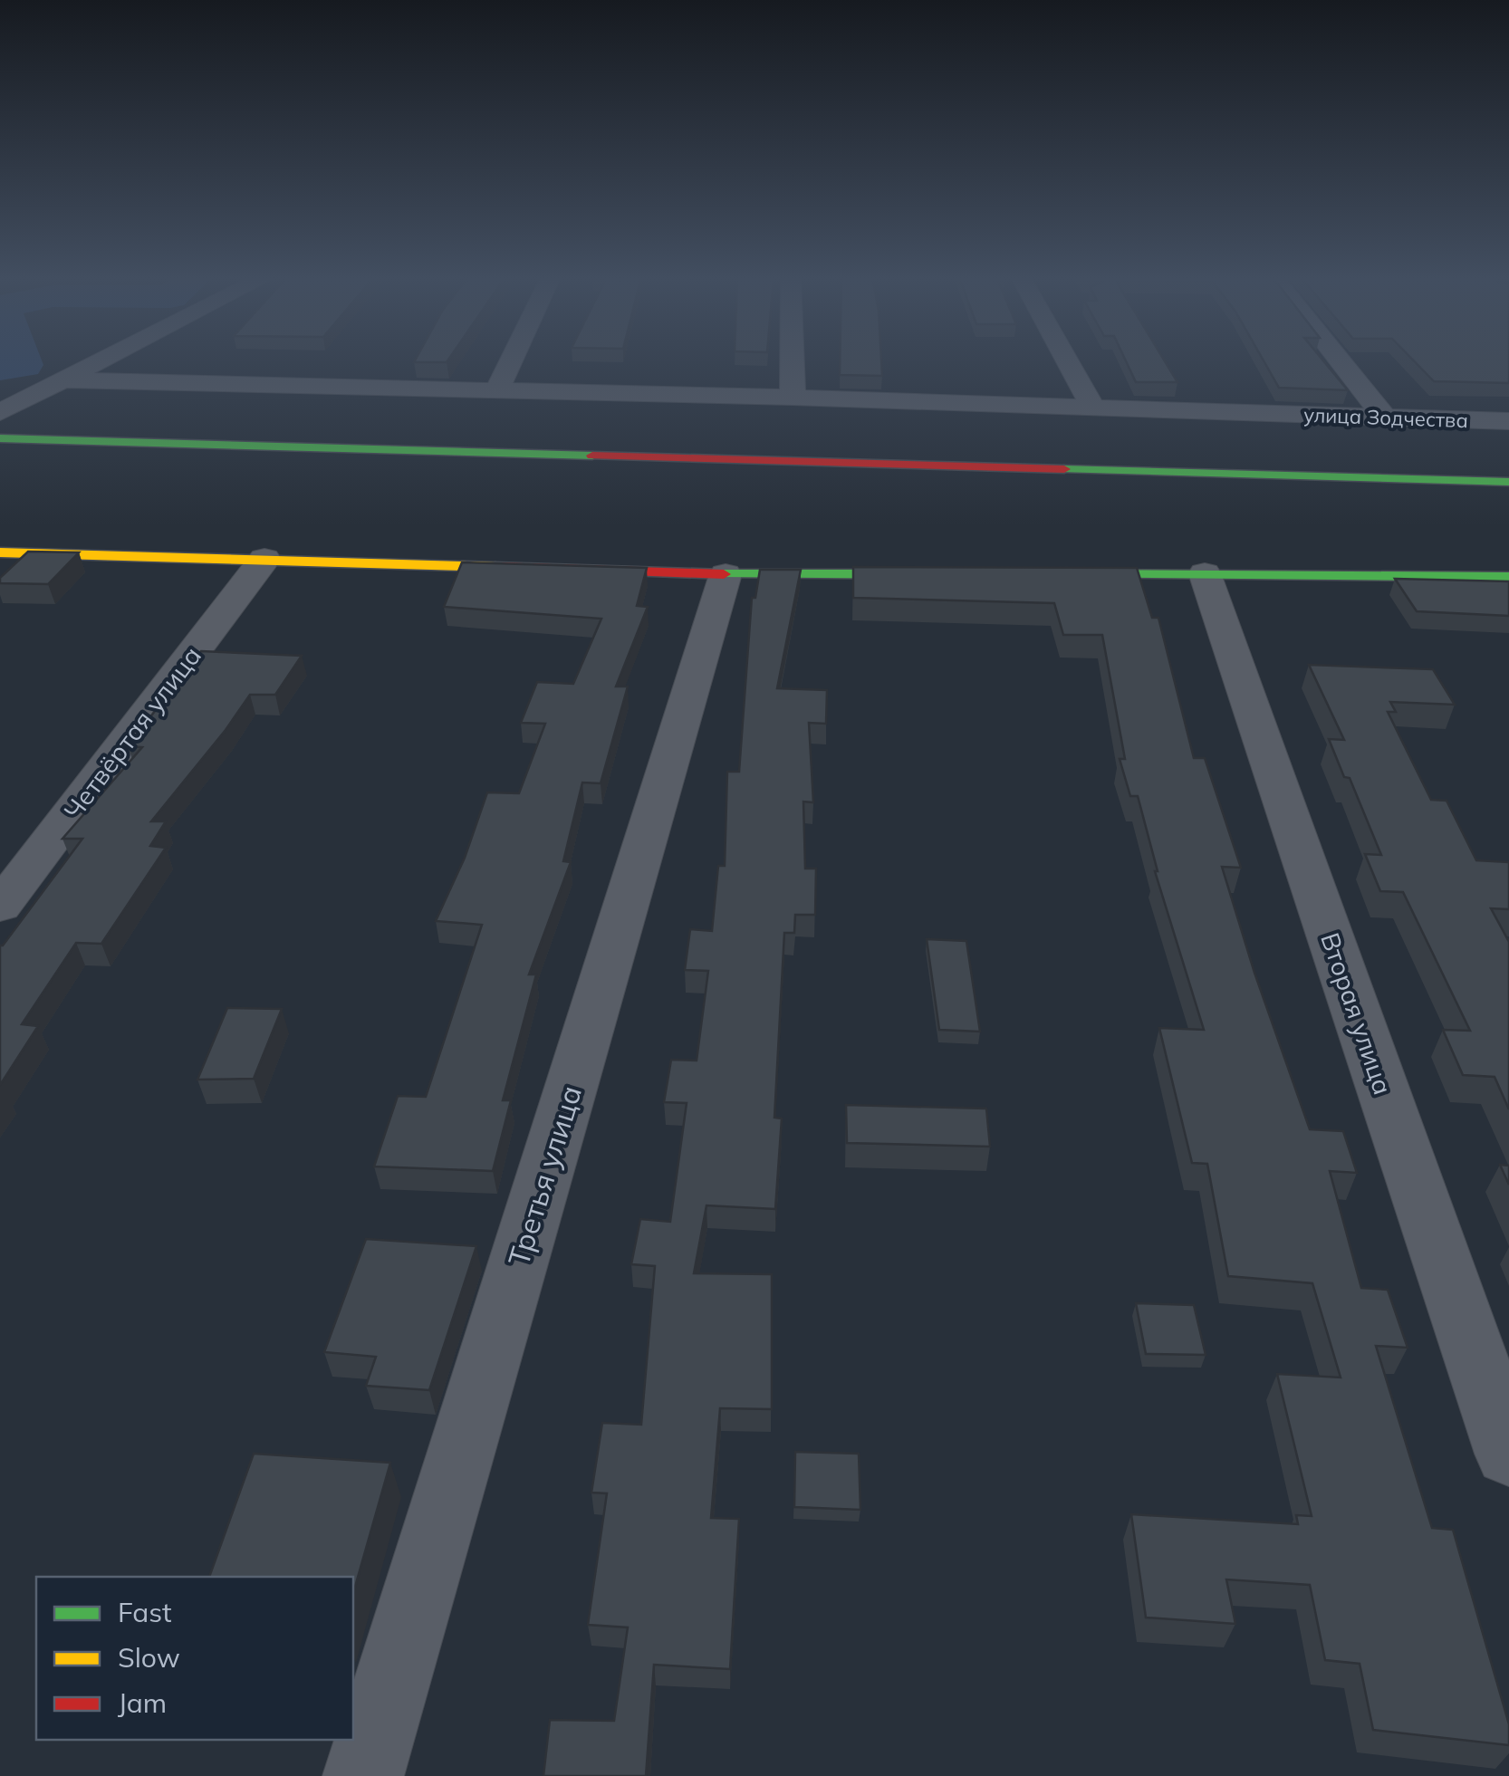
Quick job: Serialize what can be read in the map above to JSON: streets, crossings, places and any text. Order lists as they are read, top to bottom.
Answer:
{
  "streets": {
    "street": [
      "улица Зодчества",
      "Четвёртая улица",
      "Вторая улица",
      "Третья улица"
    ]
  },
  "legend": ["Fast", "Slow", "Jam"]
}
